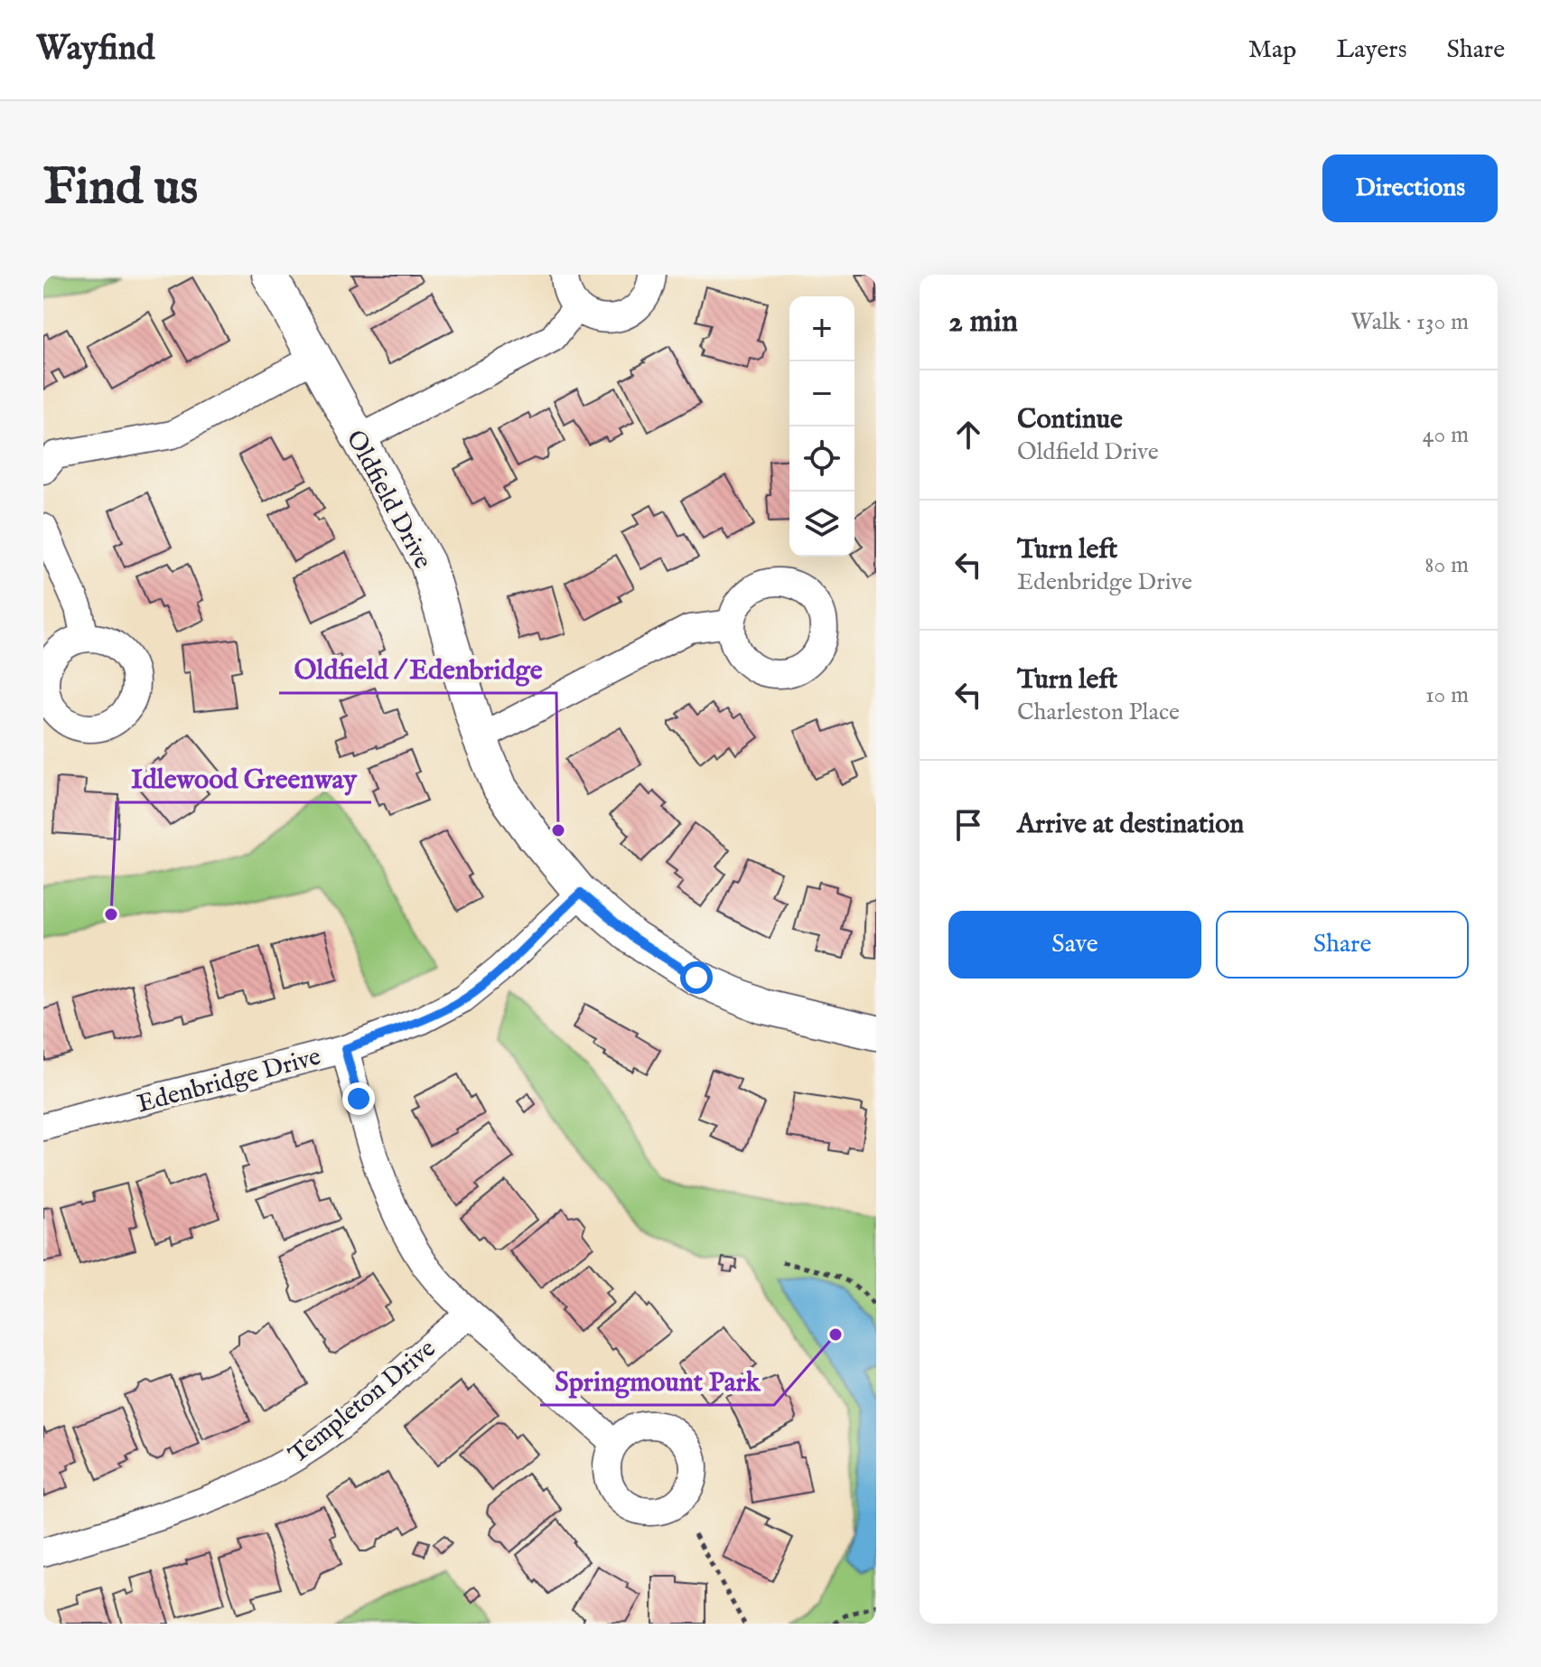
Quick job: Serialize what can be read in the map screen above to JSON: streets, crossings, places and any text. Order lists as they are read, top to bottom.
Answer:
{
  "streets": {
    "street": ["Oldfield Drive", "Edenbridge Drive", "Templeton Drive"]
  },
  "crossings": [
    ["Oldfield Drive", "Edenbridge Drive"]
  ],
  "places": ["Oldfield / Edenbridge", "Idlewood Greenway", "Springmount Park"],
  "page": {
    "header": "Wayfind",
    "nav": ["Map", "Layers", "Share"],
    "buttons": [
      "Directions",
      ["Save", "Share"]
    ],
    "title": "Find us",
    "heading": ["2 min", "Walk · 130 m"],
    "map_buttons": ["+", "−"],
    "list": [
      ["Continue", "Oldfield Drive", "40 m"],
      ["Turn left", "Edenbridge Drive", "80 m"],
      ["Turn left", "Charleston Place", "10 m"],
      "Arrive at destination"
    ]
  }
}
